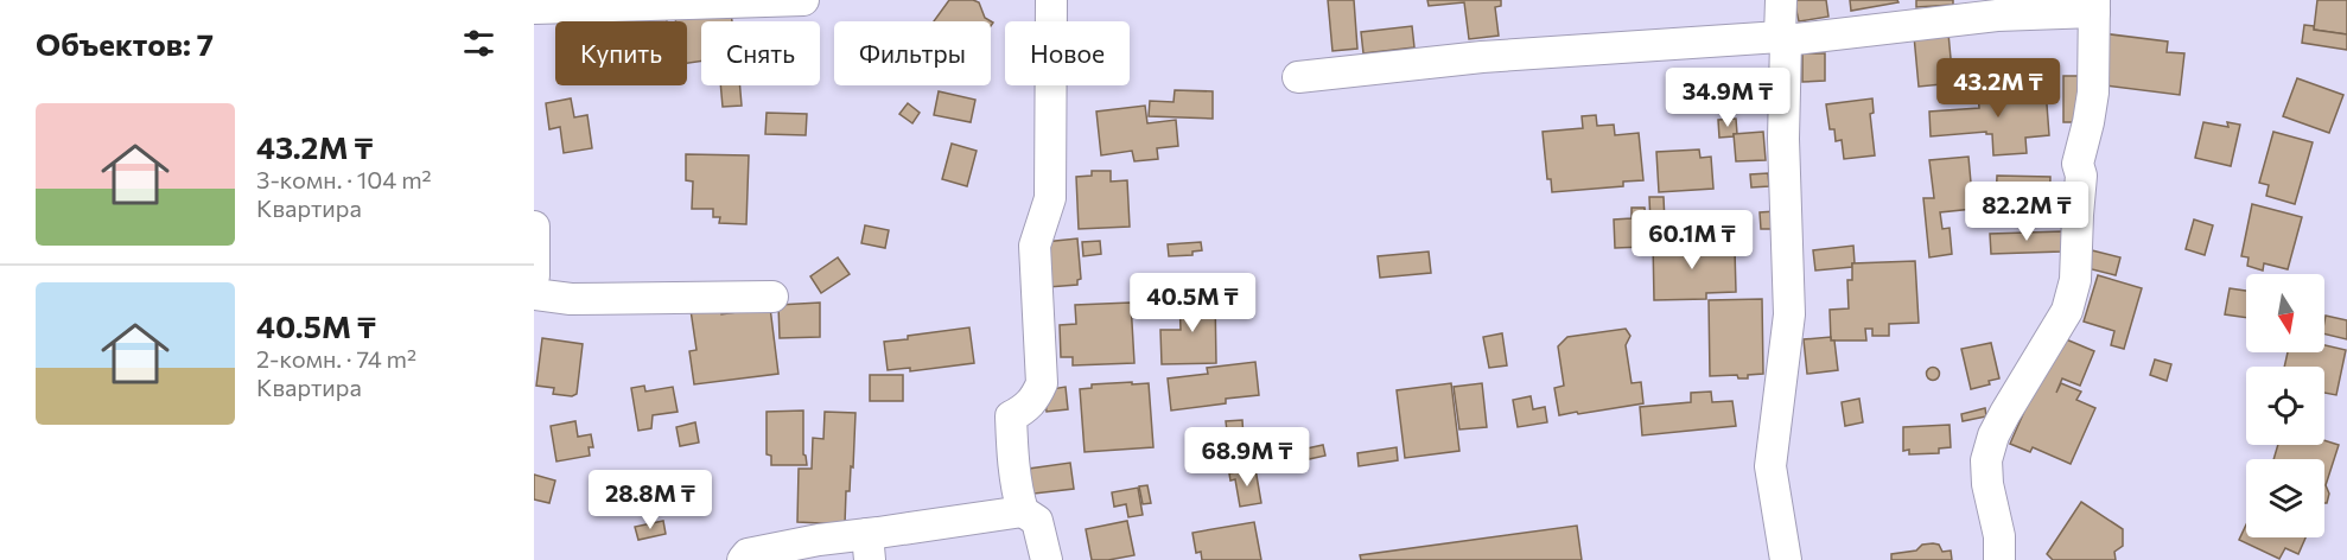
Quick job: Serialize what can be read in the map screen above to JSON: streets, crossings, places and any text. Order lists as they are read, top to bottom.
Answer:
{
  "north": "bottom",
  "page": {
    "heading": "Объектов: 7",
    "chip": [
      "Купить",
      "Снять",
      "Фильтры",
      "Новое"
    ],
    "price": [
      "43.2M ₸",
      "34.9M ₸",
      "82.2M ₸",
      "60.1M ₸",
      "40.5M ₸",
      "68.9M ₸",
      "28.8M ₸"
    ],
    "list": [
      {
        "name": "43.2M ₸",
        "note": "3-комн. · 104 m² · Квартира"
      },
      {
        "name": "40.5M ₸",
        "note": "2-комн. · 74 m² · Квартира"
      }
    ]
  }
}
